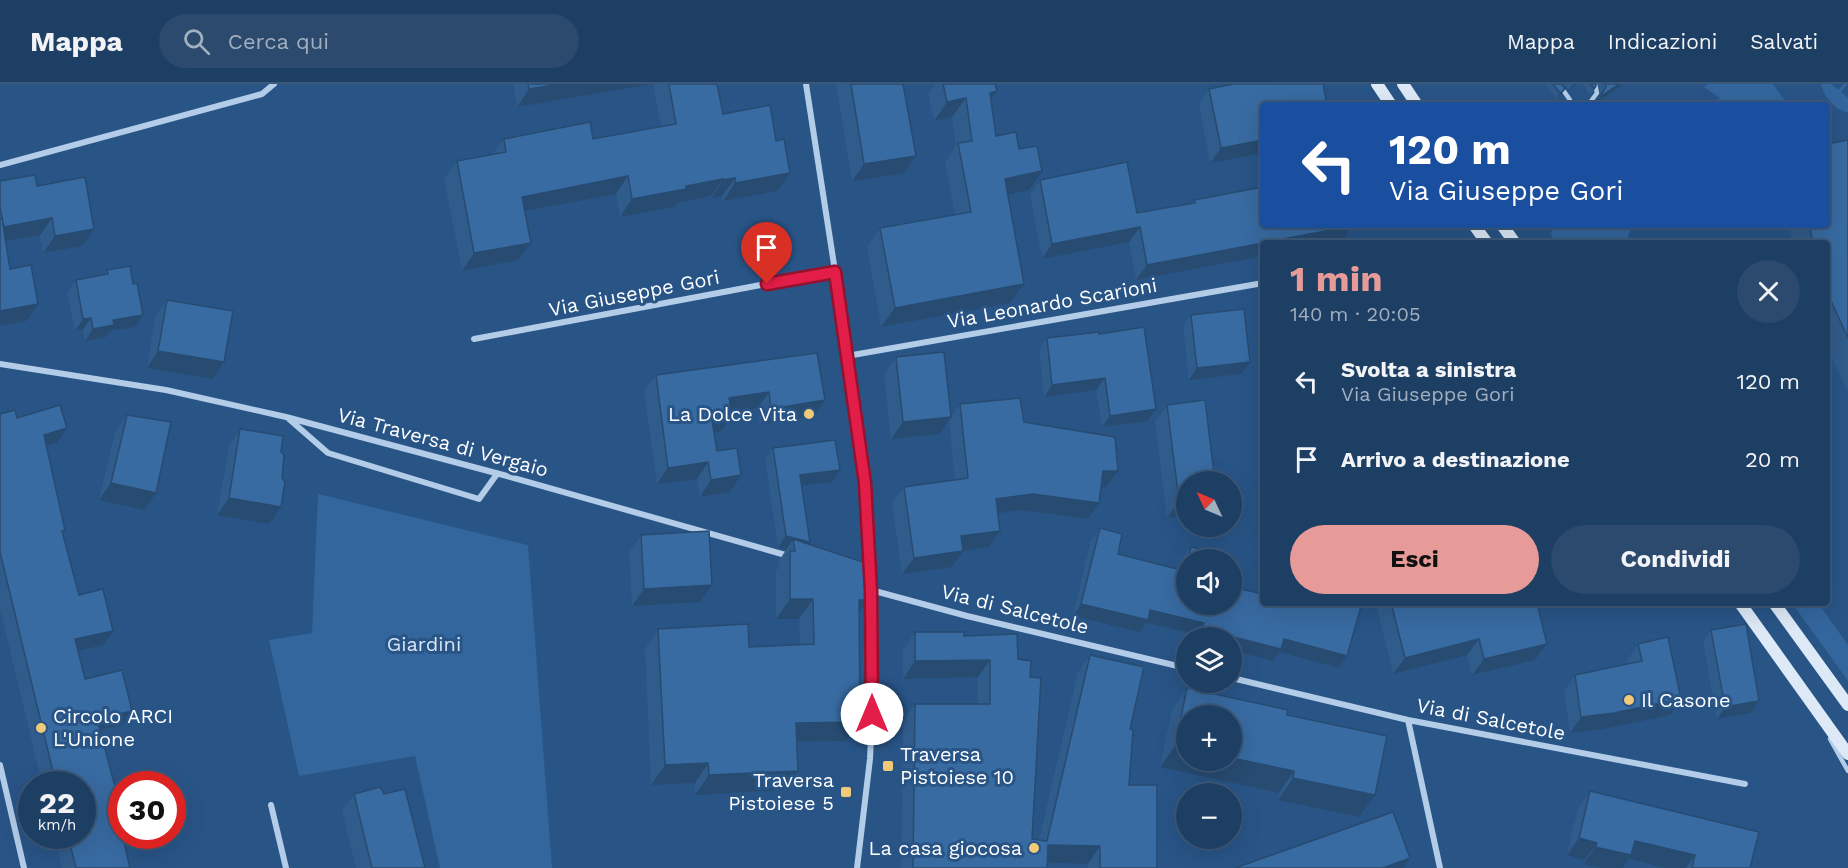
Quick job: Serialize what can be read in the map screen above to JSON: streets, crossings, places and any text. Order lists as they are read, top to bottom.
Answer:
{
  "streets": {
    "street": [
      "Via Giuseppe Gori",
      "Via Leonardo Scarioni",
      "Via Traversa di Vergaio",
      "Via di Salcetole"
    ]
  },
  "parks": ["Giardini"],
  "places": {
    "other": [
      "La Dolce Vita",
      "Il Casone",
      "Circolo ARCI L'Unione",
      "La casa giocosa"
    ],
    "transit": ["Traversa Pistoiese 10", "Traversa Pistoiese 5"]
  },
  "north": "top left",
  "page": {
    "header": "Mappa",
    "search": "Cerca qui",
    "nav": ["Mappa", "Indicazioni", "Salvati"],
    "turn": ["120 m", "Via Giuseppe Gori"],
    "heading": ["1 min", "140 m · 20:05"],
    "list": [
      {
        "name": "Svolta a sinistra",
        "note": "Via Giuseppe Gori",
        "value": "120 m"
      },
      {
        "name": "Arrivo a destinazione",
        "value": "20 m"
      }
    ],
    "map_buttons": ["+", "−"],
    "buttons": ["Esci", "Condividi"],
    "speed": "22 km/h",
    "limit": "30"
  }
}
